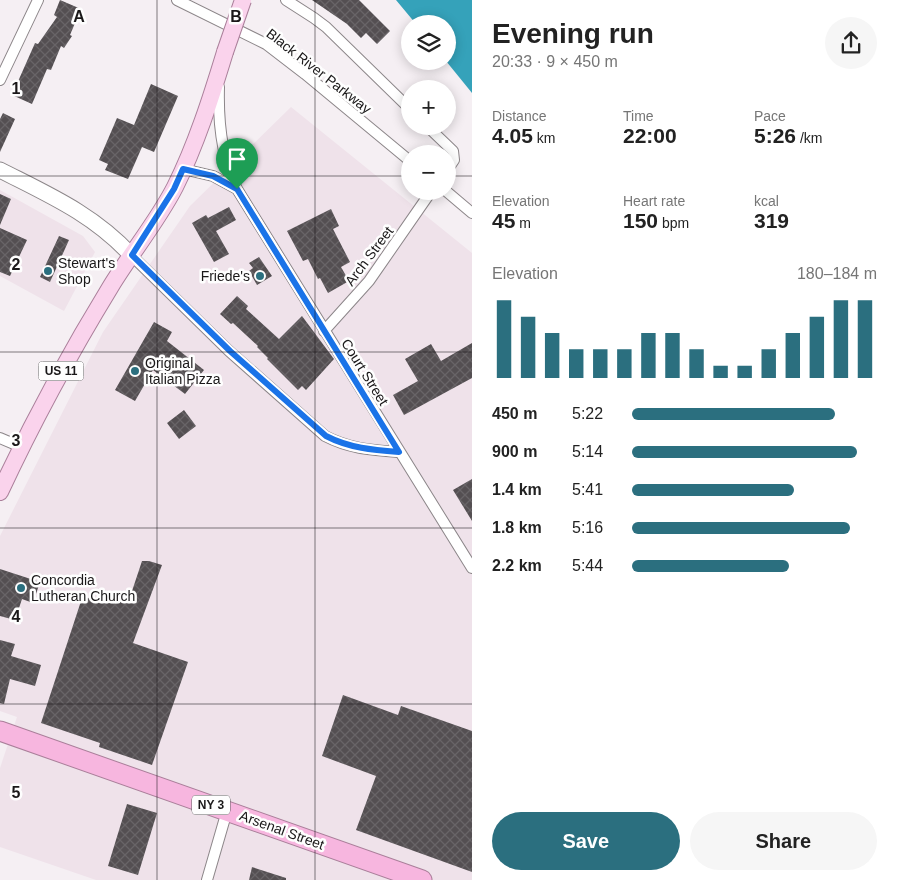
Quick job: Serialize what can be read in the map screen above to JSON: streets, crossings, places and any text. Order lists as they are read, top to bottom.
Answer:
{
  "streets": {
    "highway": ["NY 3", "Arsenal Street"],
    "main road": ["US 11"],
    "street": ["Black River Parkway", "Arch Street", "Court Street"]
  },
  "crossings": [
    ["Arch Street", "Court Street"],
    ["US 11", "Court Street"]
  ],
  "places": [
    "Stewart's Shop",
    "Friede's",
    "Original Italian Pizza",
    "Concordia Lutheran Church"
  ],
  "page": {
    "heading": ["Evening run", "20:33 · 9 × 450 m"],
    "map_buttons": ["+", "−"],
    "stats": [
      ["Distance", "4.05 km"],
      ["Time", "22:00"],
      ["Pace", "5:26 /km"],
      ["Elevation", "45 m"],
      ["Heart rate", "150 bpm"],
      ["kcal", "319"]
    ],
    "chart": ["Elevation", "180–184 m"],
    "list": [
      {
        "name": "450 m",
        "note": "5:22"
      },
      {
        "name": "900 m",
        "note": "5:14"
      },
      {
        "name": "1.4 km",
        "note": "5:41"
      },
      {
        "name": "1.8 km",
        "note": "5:16"
      },
      {
        "name": "2.2 km",
        "note": "5:44"
      }
    ],
    "buttons": ["Save", "Share"]
  },
  "grid": {
    "columns": ["A", "B"],
    "rows": [
      "1",
      "2",
      "3",
      "4",
      "5"
    ]
  }
}
